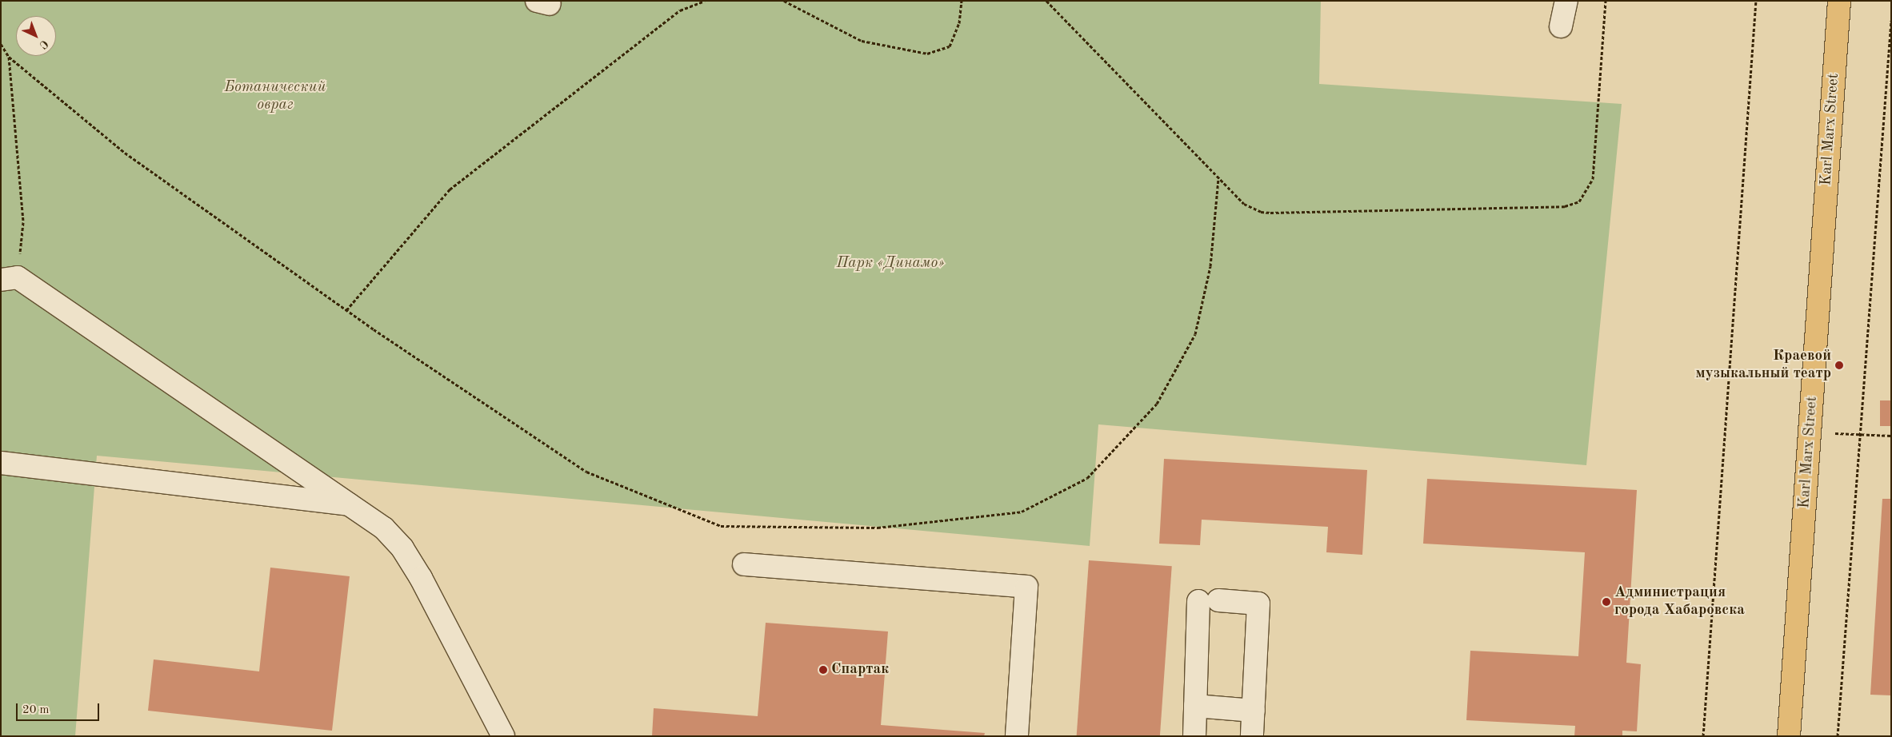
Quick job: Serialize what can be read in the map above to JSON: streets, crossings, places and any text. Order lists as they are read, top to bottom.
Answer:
{
  "streets": {
    "main road": ["Karl Marx Street"]
  },
  "parks": ["Ботанический овраг", "Парк «Динамо»"],
  "places": ["Краевой музыкальный театр", "Администрация города Хабаровска", "Спартак"],
  "scale_bar": "20 m",
  "north": "bottom right"
}
